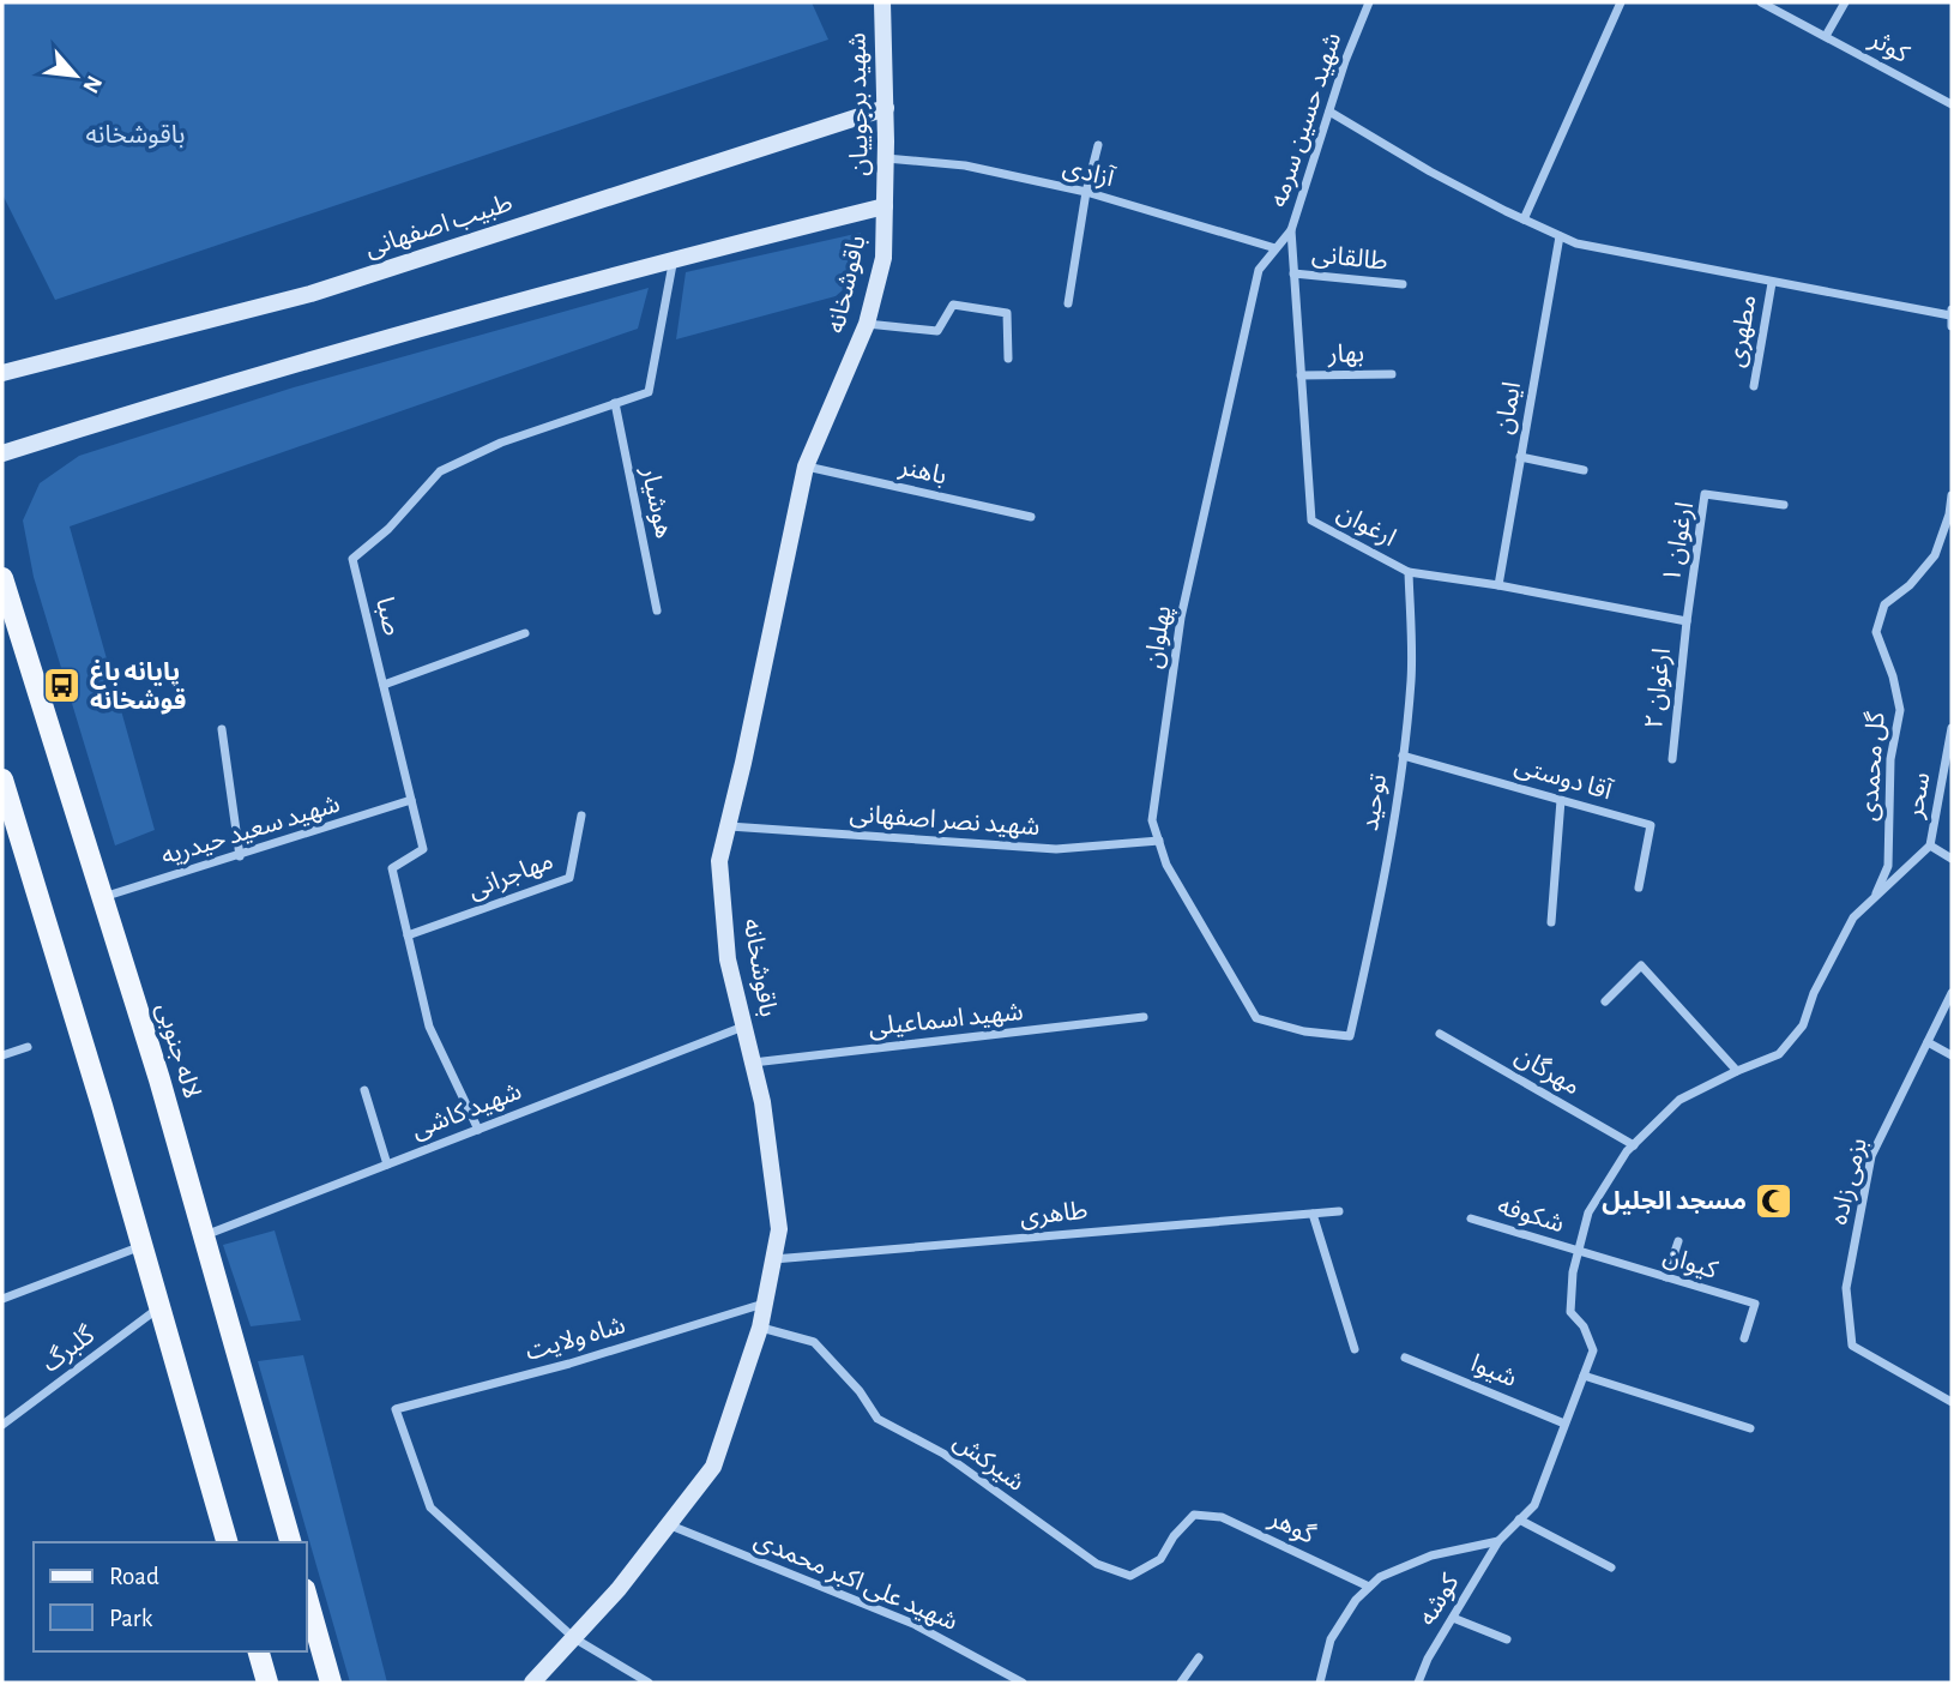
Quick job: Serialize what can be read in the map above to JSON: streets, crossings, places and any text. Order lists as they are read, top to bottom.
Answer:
{
  "streets": {
    "main road": ["لاله جنوبی"],
    "street": [
      "کوثر",
      "شهید برجوییان",
      "شهید حسین سرمه",
      "آزادی",
      "طبیب اصفهانی",
      "طالقانی",
      "باقوشخانه",
      "مطهری",
      "بهار",
      "ایمان",
      "باهنر",
      "هوشیار",
      "ارغوان",
      "ارغوان ۱",
      "صبا",
      "پهلوان",
      "ارغوان ۲",
      "گل محمدی",
      "آقا دوستی",
      "سحر",
      "توحید",
      "شهید نصر اصفهانی",
      "شهید سعید حیدریه",
      "مهاجرانی",
      "شهید اسماعیلی",
      "مهرگان",
      "شهید کاشی",
      "بزمی زاده",
      "طاهری",
      "شکوفه",
      "کیوان",
      "شاه ولایت",
      "گلبرگ",
      "شیوا",
      "شیرکش",
      "گوهر",
      "شهید علی اکبر محمدی",
      "کوشه"
    ]
  },
  "crossings": [
    ["شهید برجوییان", "آزادی"],
    ["شهید برجوییان", "طبیب اصفهانی"],
    ["شهید برجوییان", "باقوشخانه"],
    ["شهید حسین سرمه", "آزادی"],
    ["شهید حسین سرمه", "ارغوان"],
    ["شهید حسین سرمه", "پهلوان"],
    ["آزادی", "پهلوان"],
    ["طالقانی", "ارغوان"],
    ["باقوشخانه", "باهنر"],
    ["باقوشخانه", "شهید نصر اصفهانی"],
    ["باقوشخانه", "شهید اسماعیلی"],
    ["باقوشخانه", "شهید کاشی"],
    ["باقوشخانه", "طاهری"],
    ["باقوشخانه", "شاه ولایت"],
    ["باقوشخانه", "شیرکش"],
    ["باقوشخانه", "شهید علی اکبر محمدی"],
    ["بهار", "ارغوان"],
    ["ایمان", "ارغوان"],
    ["هوشیار", "صبا"],
    ["ارغوان", "ارغوان ۱"],
    ["ارغوان", "ارغوان ۲"],
    ["ارغوان", "توحید"],
    ["ارغوان ۱", "ارغوان ۲"],
    ["صبا", "شهید سعید حیدریه"],
    ["صبا", "مهاجرانی"],
    ["صبا", "شهید کاشی"],
    ["پهلوان", "توحید"],
    ["پهلوان", "شهید نصر اصفهانی"],
    ["گل محمدی", "سحر"],
    ["آقا دوستی", "توحید"],
    ["شهید سعید حیدریه", "لاله جنوبی"],
    ["لاله جنوبی", "شهید کاشی"],
    ["شکوفه", "کیوان"],
    ["شیرکش", "گوهر"]
  ],
  "parks": ["باقوشخانه"],
  "places": {
    "bus stop": ["پایانه باغ قوشخانه"],
    "mosque": ["مسجد الجلیل"]
  },
  "legend": ["Road", "Park"],
  "north": "bottom right"
}
